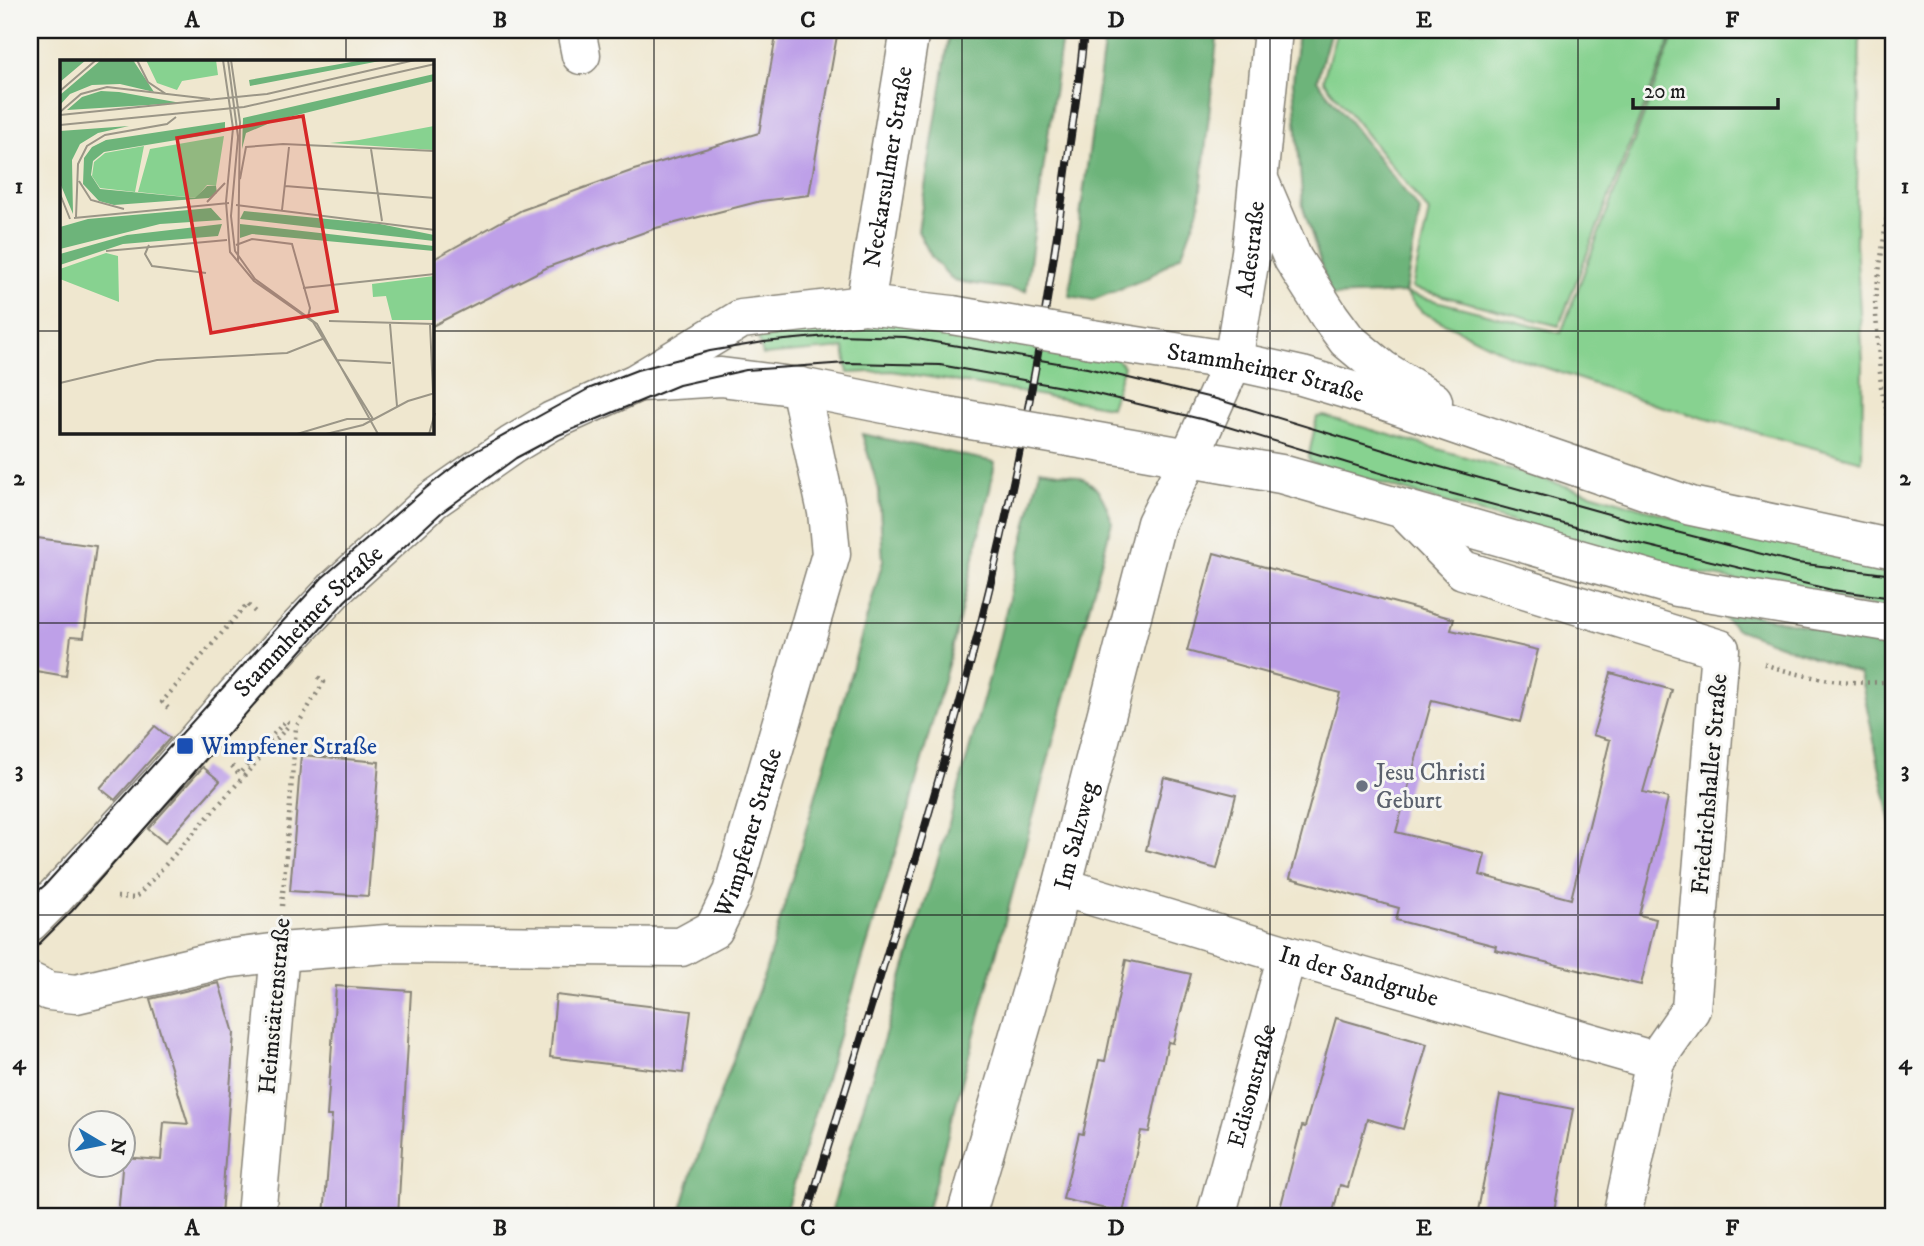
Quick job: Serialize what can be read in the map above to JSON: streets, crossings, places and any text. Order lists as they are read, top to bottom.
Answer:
{
  "streets": {
    "street": [
      "Neckarsulmer Straße",
      "Adestraße",
      "Stammheimer Straße",
      "Friedrichshaller Straße",
      "Wimpfener Straße",
      "Im Salzweg",
      "In der Sandgrube",
      "Heimstättenstraße",
      "Edisonstraße"
    ]
  },
  "crossings": [
    ["Neckarsulmer Straße", "Stammheimer Straße"],
    ["Adestraße", "Stammheimer Straße"],
    ["Adestraße", "Im Salzweg"],
    ["Stammheimer Straße", "Friedrichshaller Straße"],
    ["Stammheimer Straße", "Wimpfener Straße"],
    ["Stammheimer Straße", "Im Salzweg"],
    ["Friedrichshaller Straße", "In der Sandgrube"],
    ["Wimpfener Straße", "Heimstättenstraße"],
    ["Im Salzweg", "In der Sandgrube"],
    ["In der Sandgrube", "Edisonstraße"]
  ],
  "places": {
    "transit": ["Wimpfener Straße"],
    "other": ["Jesu Christi Geburt"]
  },
  "scale_bar": "20 m",
  "north": "right",
  "grid": {
    "columns": [
      "A",
      "B",
      "C",
      "D",
      "E",
      "F"
    ],
    "rows": [
      "1",
      "2",
      "3",
      "4"
    ]
  }
}
